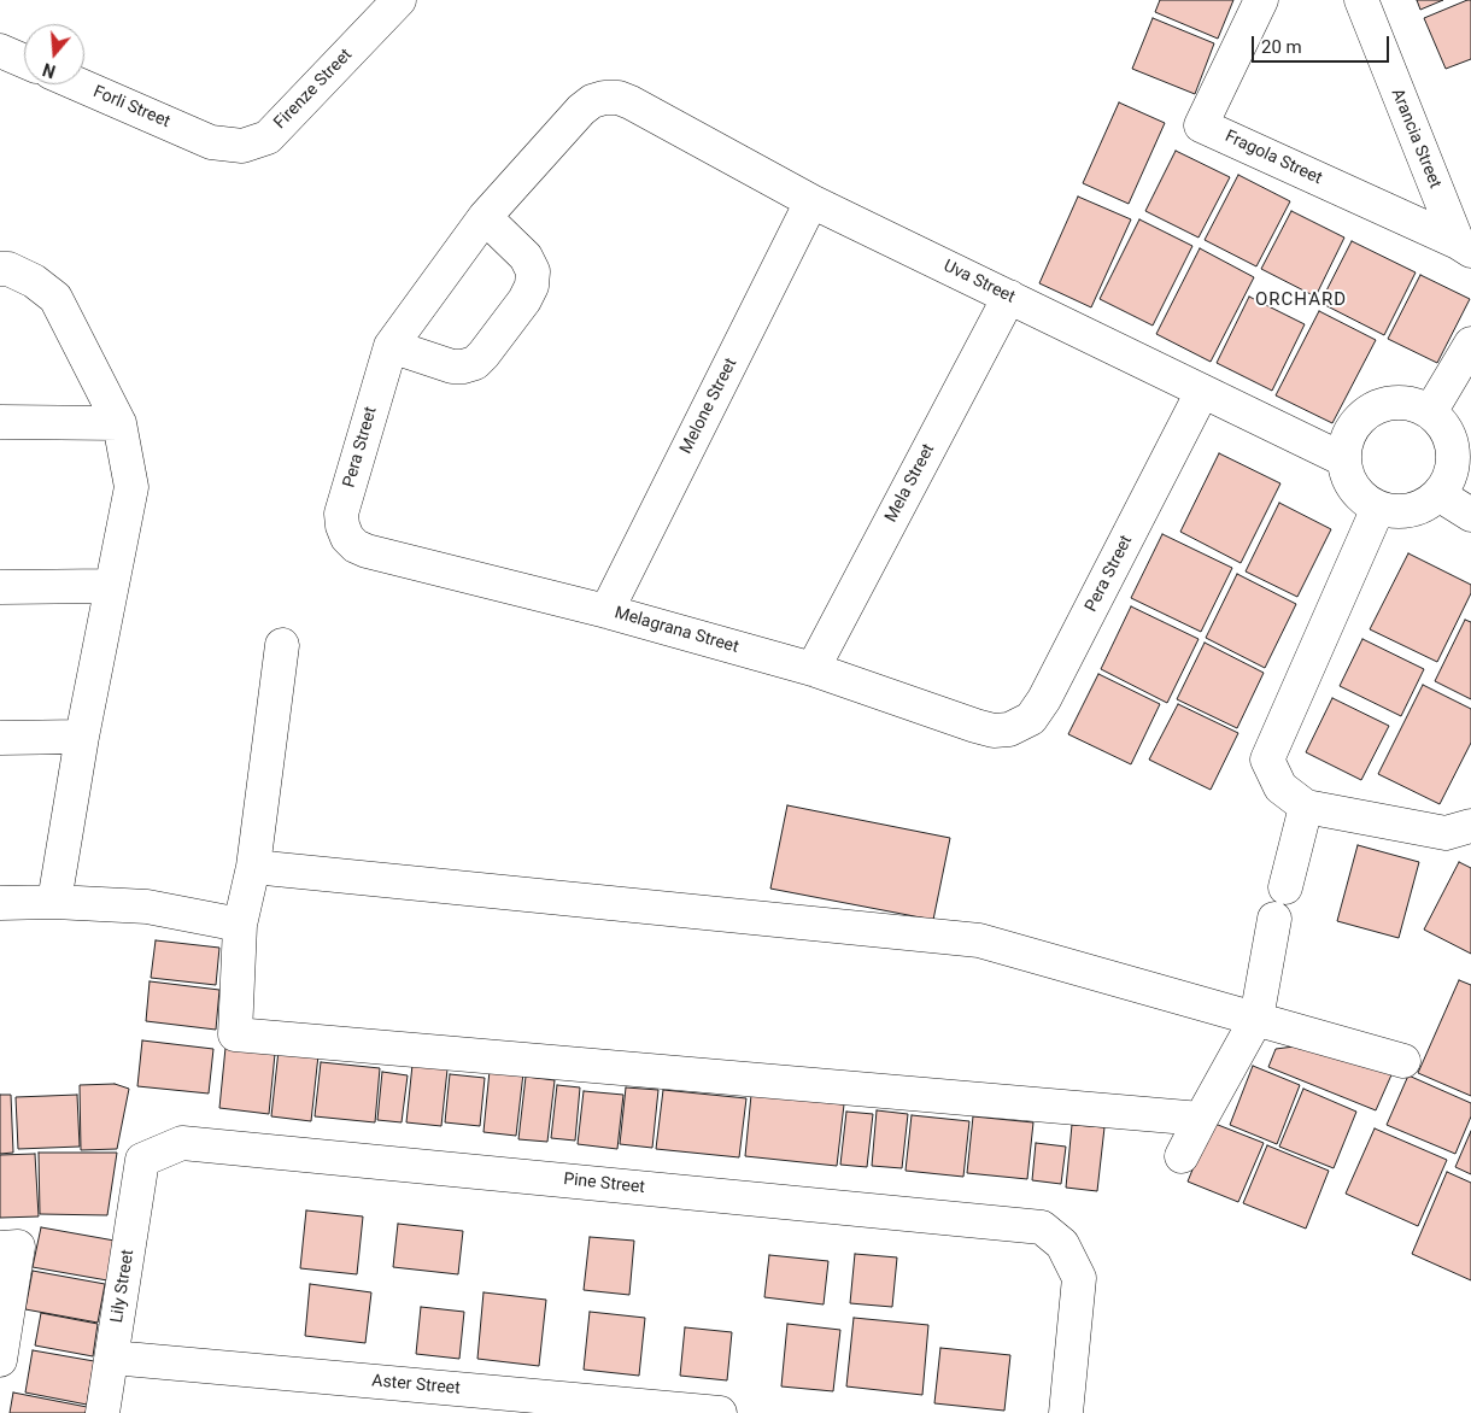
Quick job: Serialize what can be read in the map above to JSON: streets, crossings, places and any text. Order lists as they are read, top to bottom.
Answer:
{
  "streets": {
    "street": [
      "Firenze Street",
      "Forli Street",
      "Arancia Street",
      "Fragola Street",
      "Uva Street",
      "Melone Street",
      "Pera Street",
      "Mela Street",
      "Melagrana Street",
      "Pine Street",
      "Lily Street",
      "Aster Street"
    ]
  },
  "crossings": [
    ["Firenze Street", "Forli Street"],
    ["Arancia Street", "Fragola Street"],
    ["Uva Street", "Melone Street"],
    ["Uva Street", "Pera Street"],
    ["Uva Street", "Mela Street"],
    ["Melone Street", "Melagrana Street"],
    ["Pera Street", "Melagrana Street"],
    ["Mela Street", "Melagrana Street"],
    ["Pine Street", "Lily Street"],
    ["Lily Street", "Aster Street"]
  ],
  "districts": ["ORCHARD"],
  "scale_bar": "20 m",
  "north": "bottom"
}
